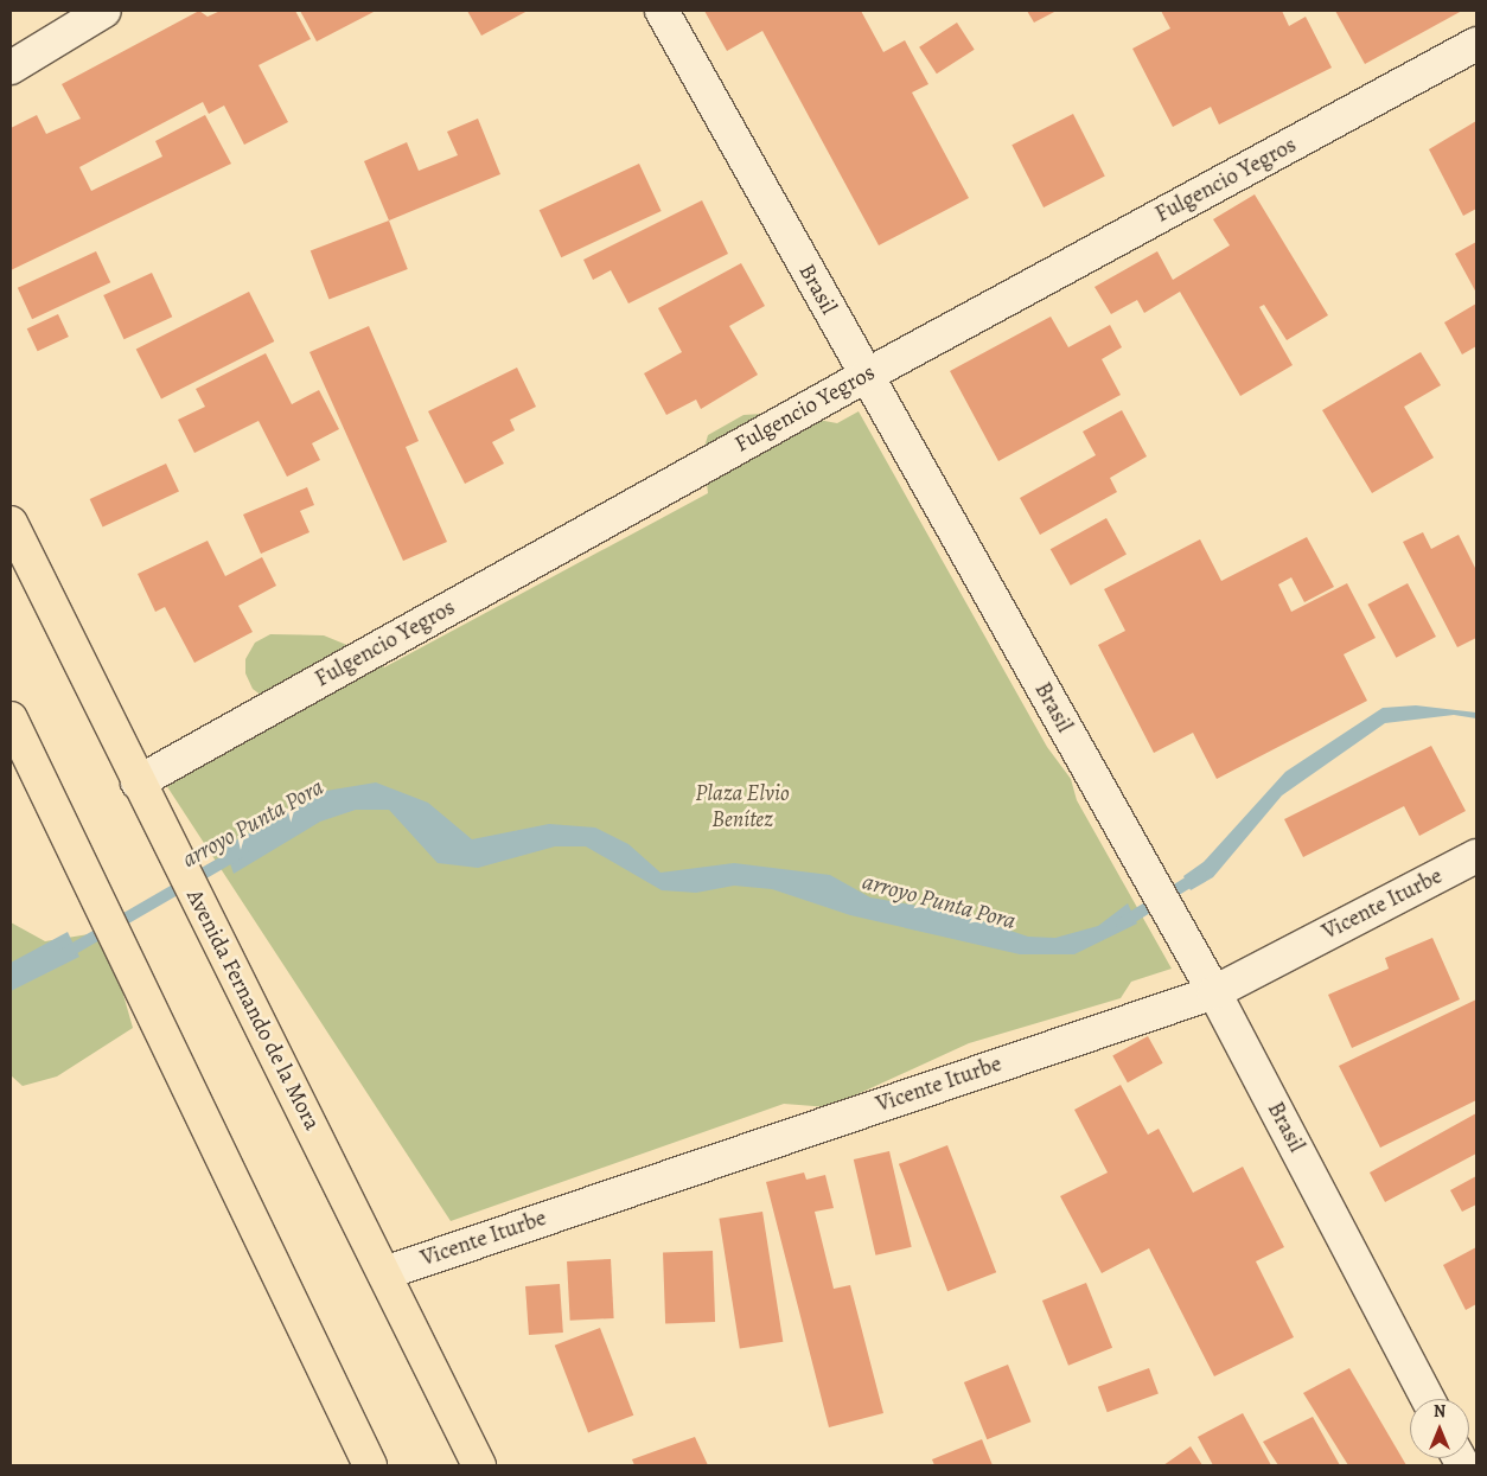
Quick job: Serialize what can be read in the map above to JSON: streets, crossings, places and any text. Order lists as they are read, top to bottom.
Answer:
{
  "streets": {
    "main road": ["Avenida Fernando de la Mora"],
    "street": ["Fulgencio Yegros", "Brasil", "Vicente Iturbe"]
  },
  "crossings": [
    ["Fulgencio Yegros", "Brasil"],
    ["Fulgencio Yegros", "Avenida Fernando de la Mora"],
    ["Brasil", "Vicente Iturbe"],
    ["Vicente Iturbe", "Avenida Fernando de la Mora"]
  ],
  "water": ["arroyo Punta Pora"],
  "parks": ["Plaza Elvio Benítez"],
  "north": "top"
}
